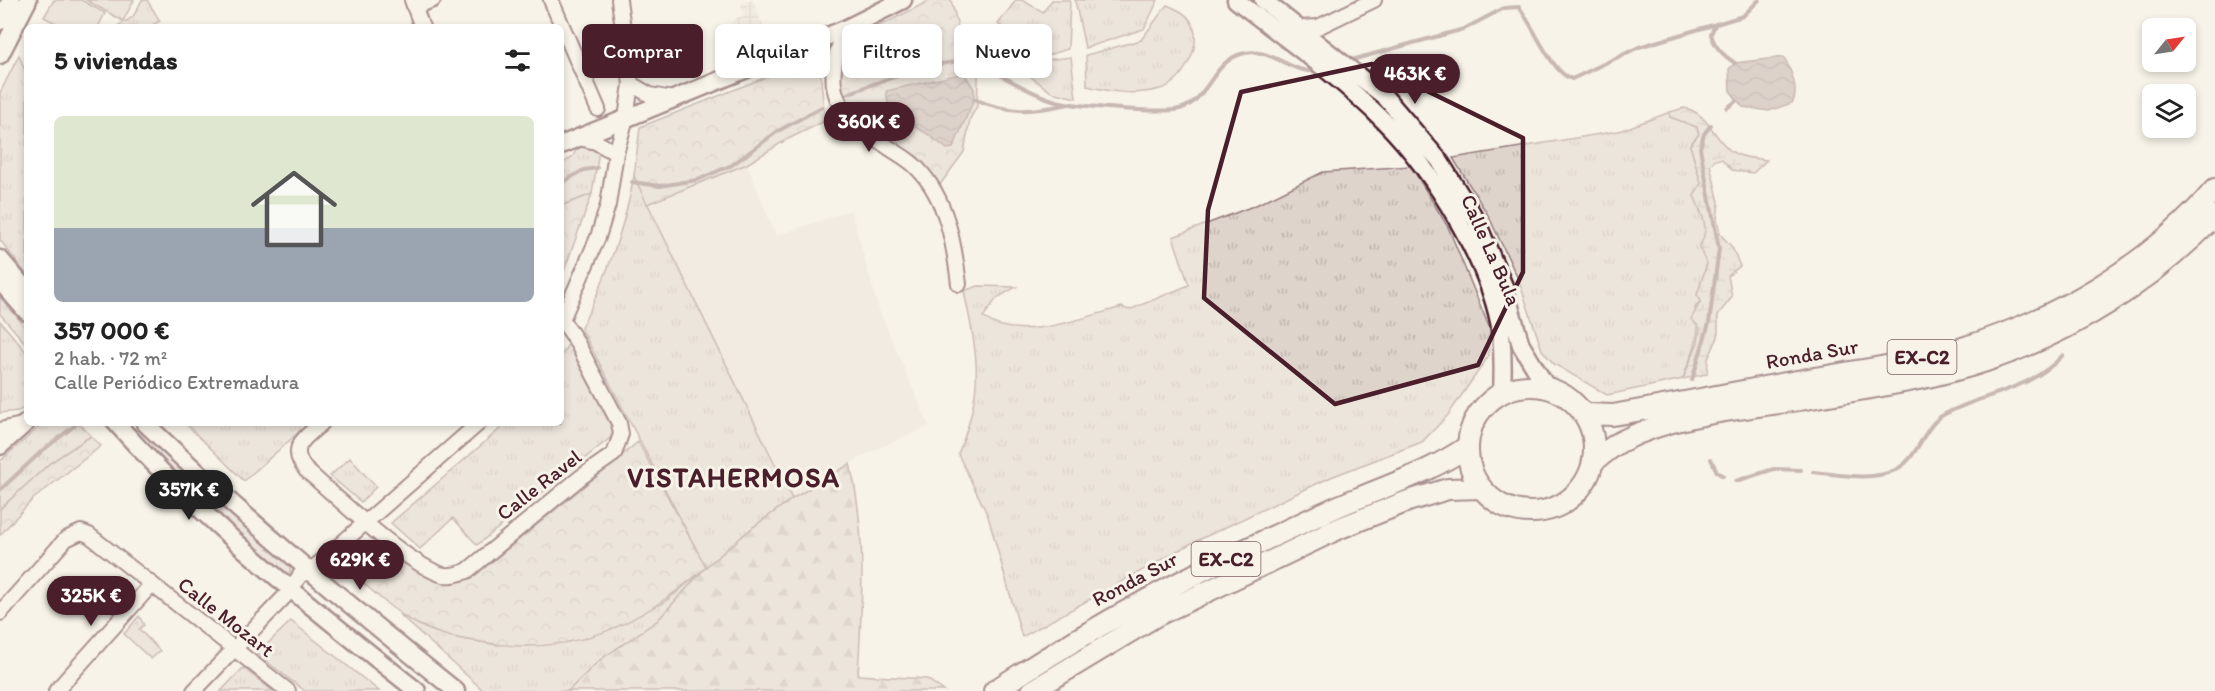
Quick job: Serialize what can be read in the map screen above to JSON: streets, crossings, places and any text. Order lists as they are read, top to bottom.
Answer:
{
  "streets": {
    "highway": ["Ronda Sur", "EX-C2"],
    "main road": ["Calle La Bula"],
    "street": ["Calle Ravel", "Calle Mozart"]
  },
  "crossings": [
    ["Calle La Bula", "Ronda Sur"],
    ["Calle La Bula", "EX-C2"],
    ["Ronda Sur", "EX-C2"]
  ],
  "districts": ["VISTAHERMOSA"],
  "north": "top right",
  "page": {
    "chip": [
      "Comprar",
      "Alquilar",
      "Filtros",
      "Nuevo"
    ],
    "heading": "5 viviendas",
    "price": [
      "463K €",
      "360K €",
      "357K €",
      "629K €",
      "325K €"
    ],
    "list": [
      {
        "name": "357 000 €",
        "note": "2 hab. · 72 m² · Calle Periódico Extremadura"
      }
    ]
  }
}
